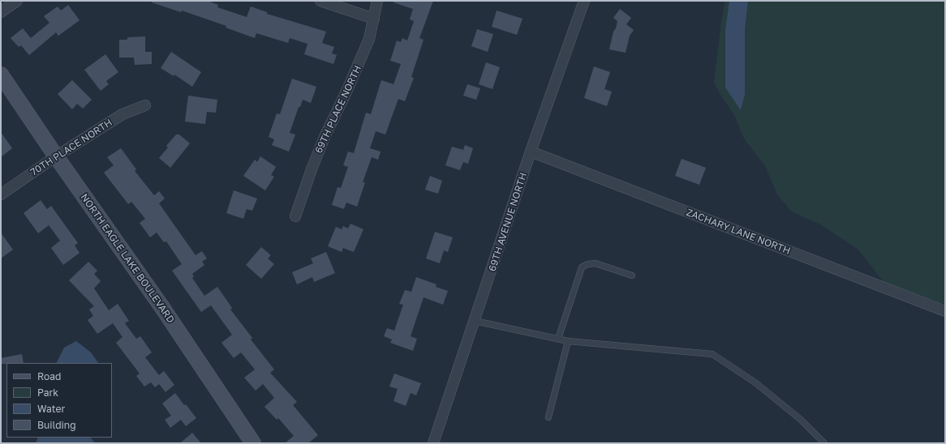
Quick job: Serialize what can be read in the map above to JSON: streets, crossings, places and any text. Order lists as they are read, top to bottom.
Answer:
{
  "streets": {
    "street": [
      "69TH PLACE NORTH",
      "70TH PLACE NORTH",
      "69TH AVENUE NORTH",
      "ZACHARY LANE NORTH",
      "NORTH EAGLE LAKE BOULEVARD"
    ]
  },
  "crossings": [
    ["70TH PLACE NORTH", "NORTH EAGLE LAKE BOULEVARD"],
    ["69TH AVENUE NORTH", "ZACHARY LANE NORTH"]
  ],
  "legend": [
    "Road",
    "Park",
    "Water",
    "Building"
  ]
}
